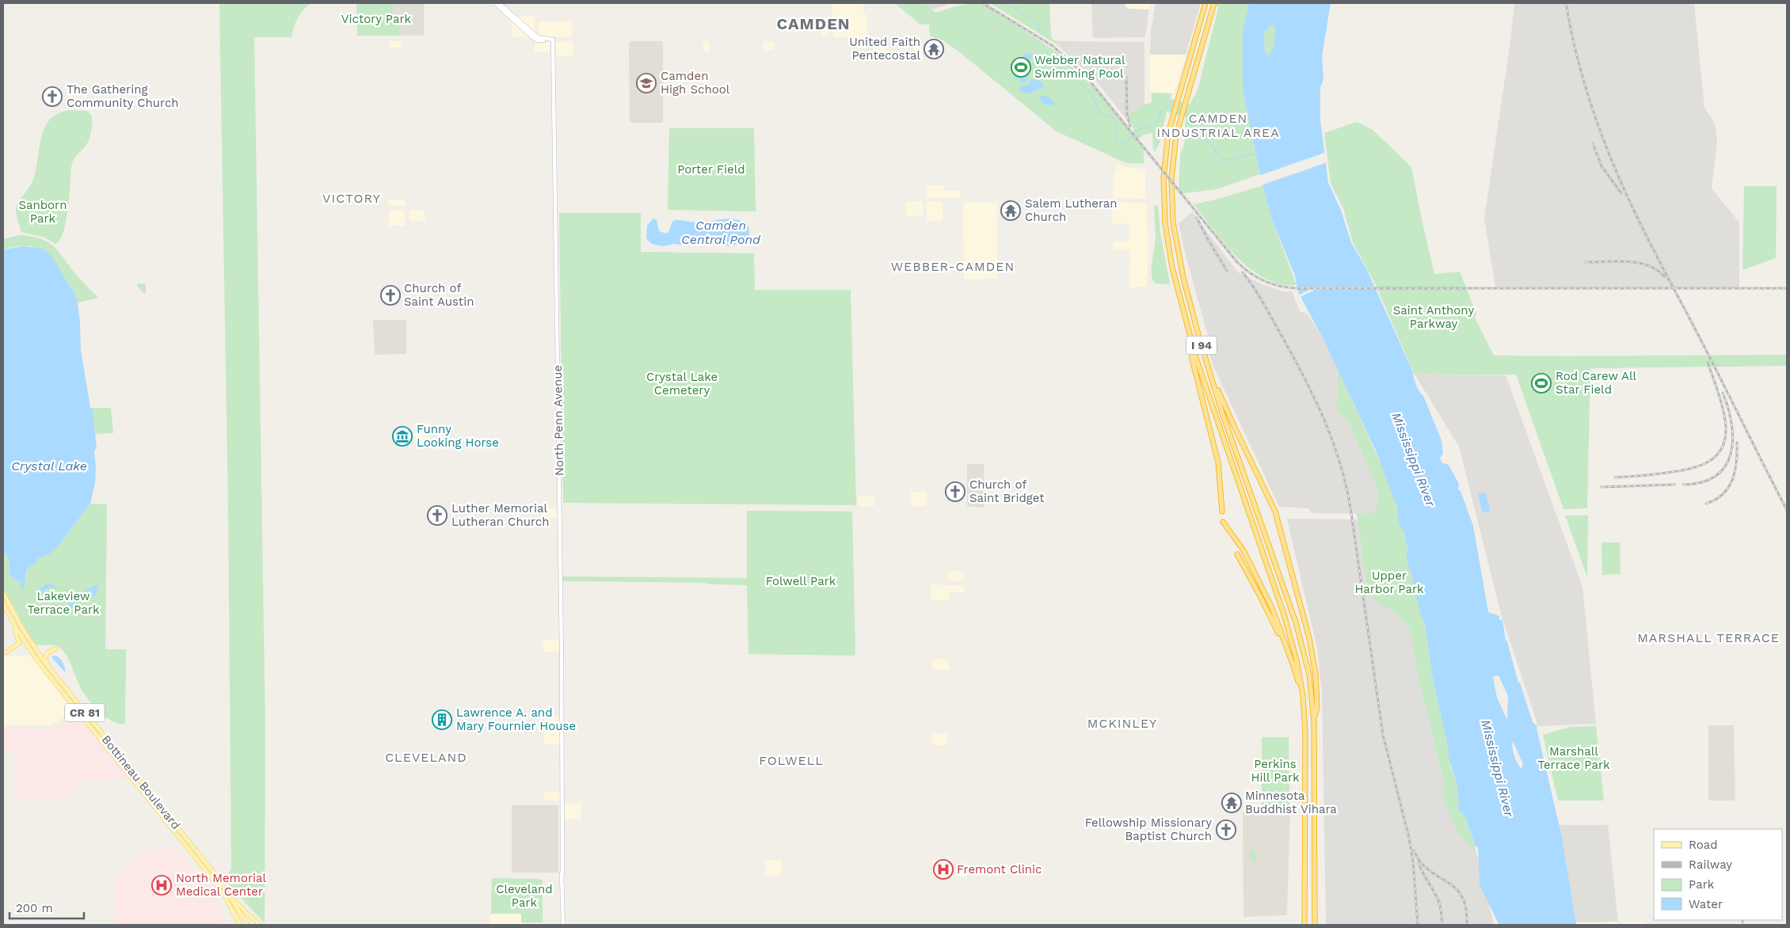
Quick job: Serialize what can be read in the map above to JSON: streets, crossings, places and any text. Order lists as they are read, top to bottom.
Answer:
{
  "streets": {
    "highway": ["I 94"],
    "main road": ["North Penn Avenue", "CR 81", "Bottineau Boulevard"]
  },
  "crossings": [
    ["CR 81", "Bottineau Boulevard"]
  ],
  "districts": [
    "CAMDEN",
    "CAMDEN INDUSTRIAL AREA",
    "VICTORY",
    "WEBBER-CAMDEN",
    "MARSHALL TERRACE",
    "MCKINLEY",
    "CLEVELAND",
    "FOLWELL"
  ],
  "water": ["Camden Central Pond", "Mississippi River", "Crystal Lake"],
  "parks": [
    "Victory Park",
    "Porter Field",
    "Sanborn Park",
    "Saint Anthony Parkway",
    "Crystal Lake Cemetery",
    "Upper Harbor Park",
    "Folwell Park",
    "Lakeview Terrace Park",
    "Marshall Terrace Park",
    "Perkins Hill Park",
    "Cleveland Park"
  ],
  "places": {
    "temple": ["United Faith Pentecostal", "Salem Lutheran Church", "Minnesota Buddhist Vihara"],
    "sports": ["Webber Natural Swimming Pool", "Rod Carew All Star Field"],
    "school or university": ["Camden High School"],
    "church": [
      "The Gathering Community Church",
      "Church of Saint Austin",
      "Church of Saint Bridget",
      "Luther Memorial Lutheran Church",
      "Fellowship Missionary Baptist Church"
    ],
    "museum": ["Funny Looking Horse"],
    "building": ["Lawrence A. and Mary Fournier House"],
    "hospital": ["Fremont Clinic", "North Memorial Medical Center"]
  },
  "legend": [
    "Road",
    "Railway",
    "Park",
    "Water"
  ],
  "scale_bar": "200 m"
}
